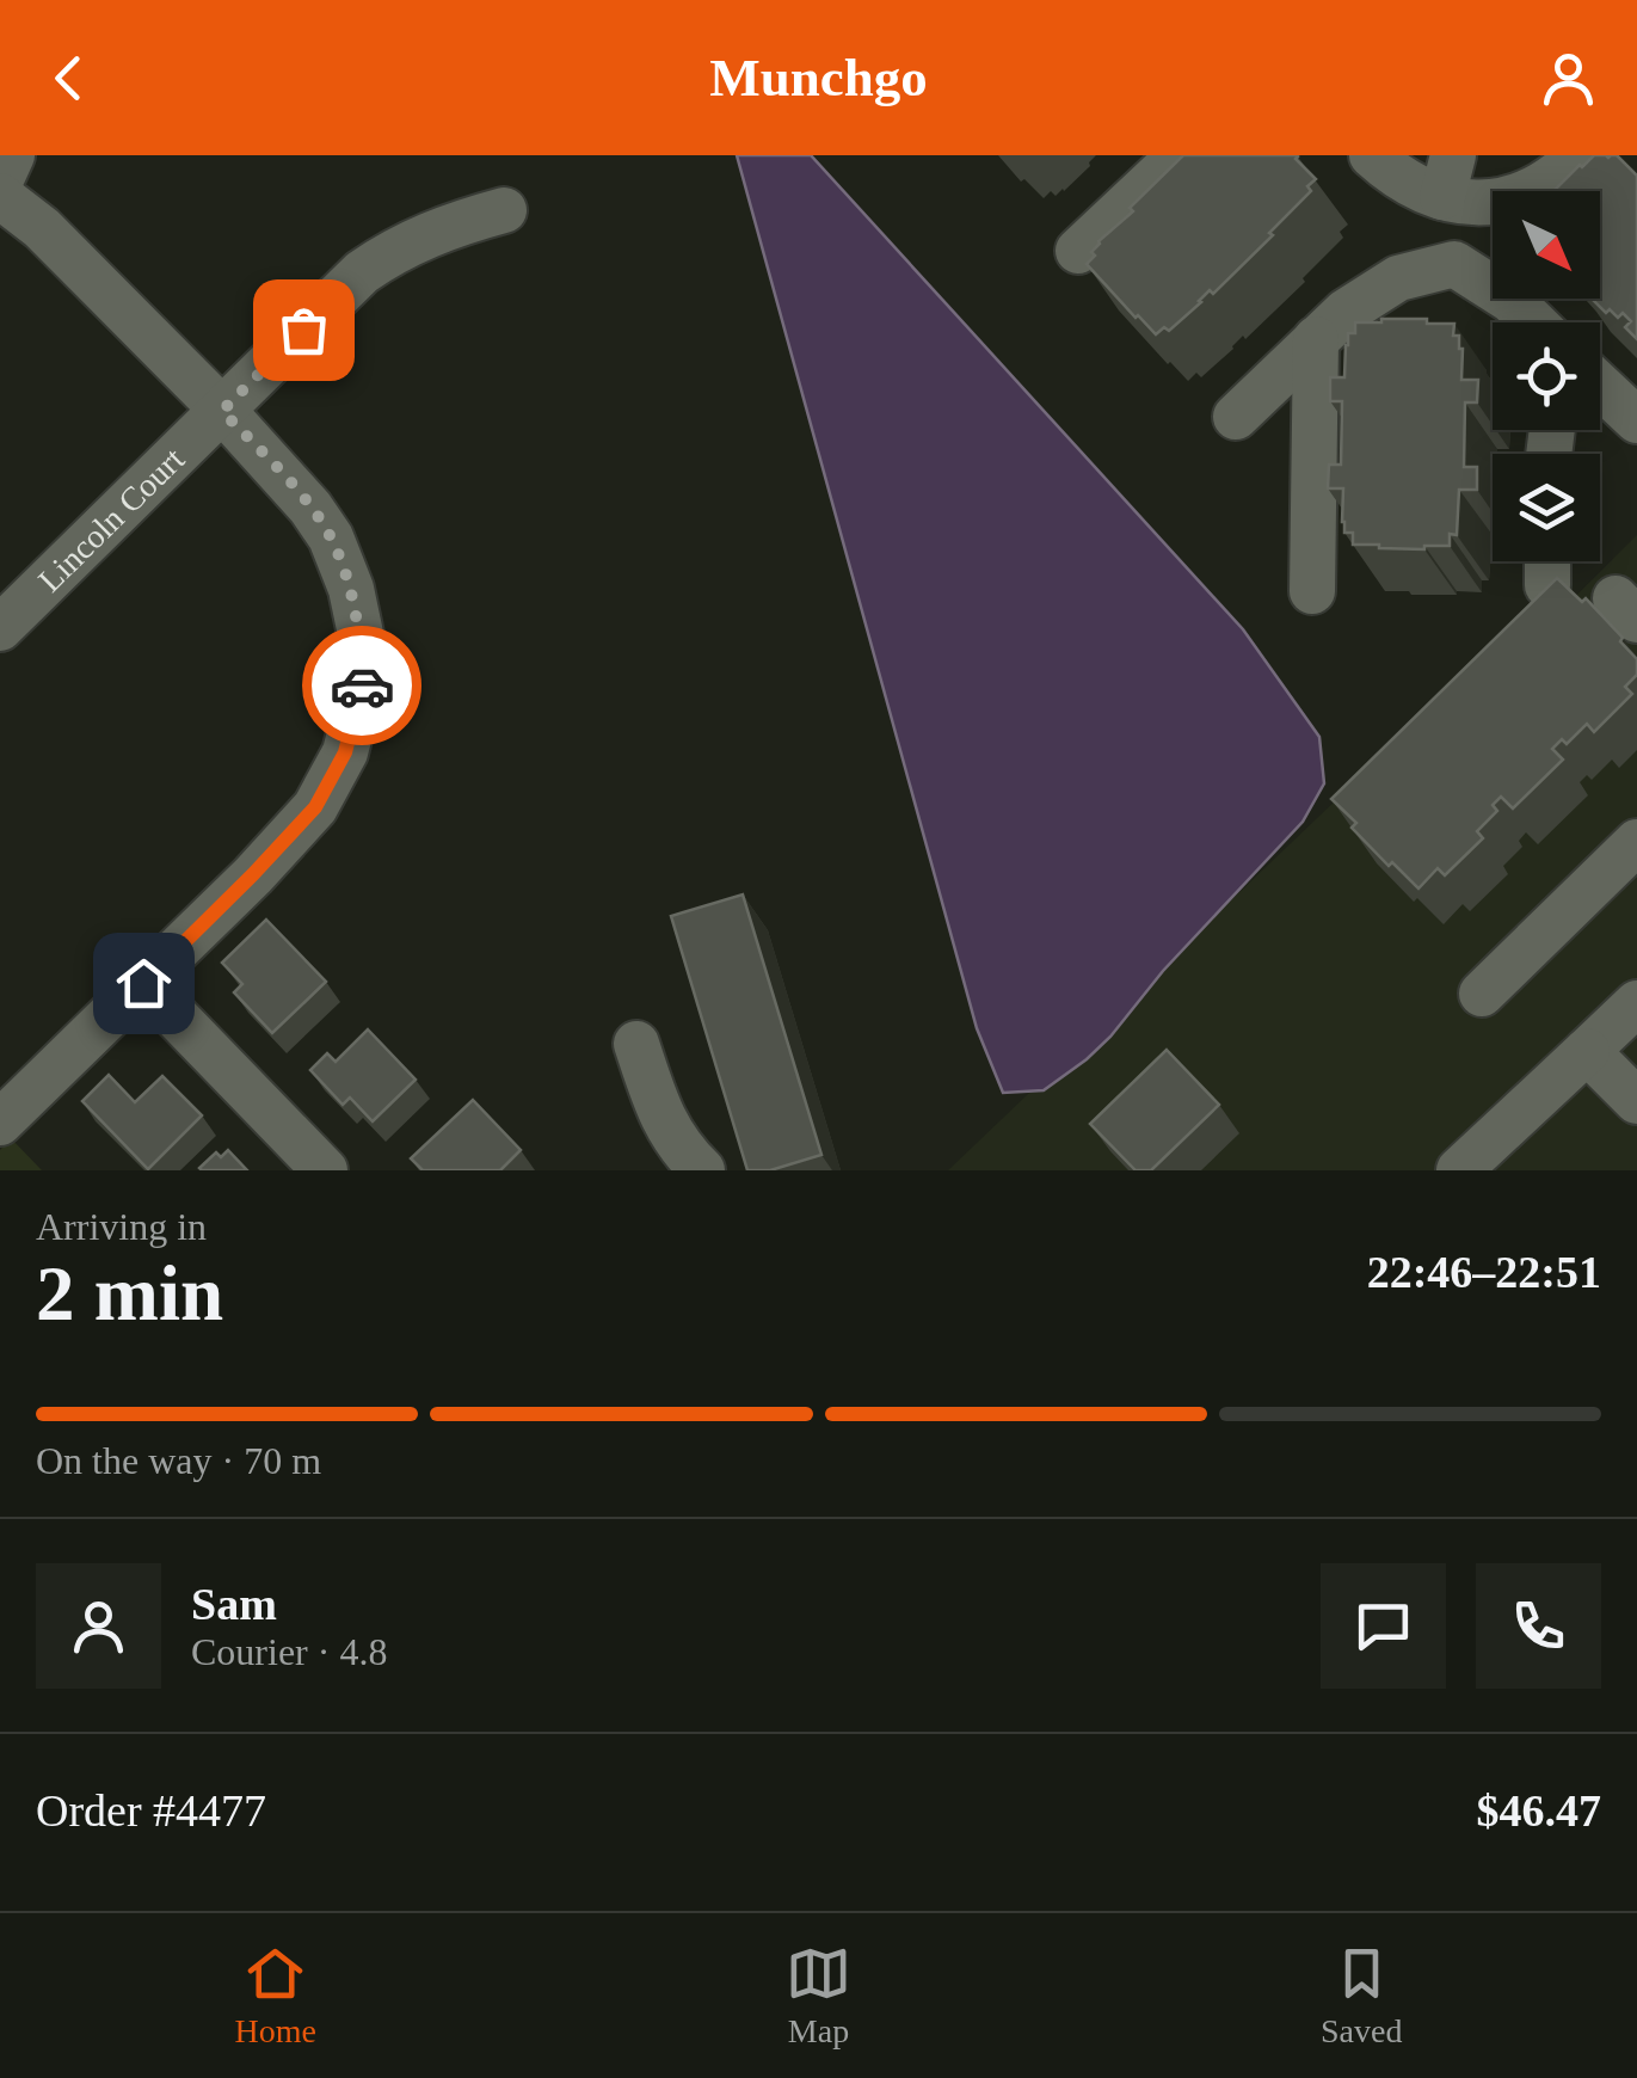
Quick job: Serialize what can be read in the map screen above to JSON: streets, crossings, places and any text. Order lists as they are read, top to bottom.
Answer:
{
  "streets": {
    "street": ["Lincoln Court"]
  },
  "north": "bottom right",
  "page": {
    "header": "Munchgo",
    "heading": ["2 min", "Arriving in", "22:46–22:51"],
    "panel": [
      "Sam",
      "Courier · 4.8",
      "Order #4477",
      "$46.47"
    ],
    "bar": "On the way · 70 m",
    "tabs": ["Home", "Map", "Saved"]
  }
}
